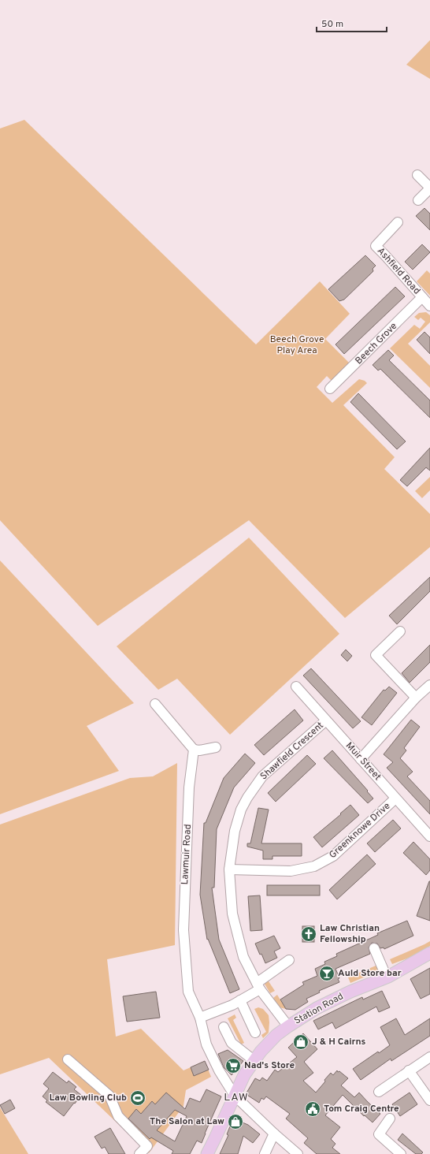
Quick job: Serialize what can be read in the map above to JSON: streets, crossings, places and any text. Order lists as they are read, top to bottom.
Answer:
{
  "streets": {
    "main road": ["Station Road"],
    "street": [
      "Ashfield Road",
      "Beech Grove",
      "Shawfield Crescent",
      "Muir Street",
      "Greenknowe Drive",
      "Lawmuir Road"
    ]
  },
  "crossings": [
    ["Ashfield Road", "Beech Grove"],
    ["Shawfield Crescent", "Muir Street"],
    ["Shawfield Crescent", "Greenknowe Drive"],
    ["Shawfield Crescent", "Station Road"],
    ["Muir Street", "Greenknowe Drive"],
    ["Lawmuir Road", "Station Road"]
  ],
  "districts": ["LAW"],
  "parks": ["Beech Grove Play Area"],
  "places": {
    "church": ["Law Christian Fellowship"],
    "bar": ["Auld Store bar"],
    "shop": ["J & H Cairns", "The Salon at Law"],
    "supermarket": ["Nad's Store"],
    "sports": ["Law Bowling Club"],
    "public building": ["Tom Craig Centre"]
  },
  "scale_bar": "50 m"
}
